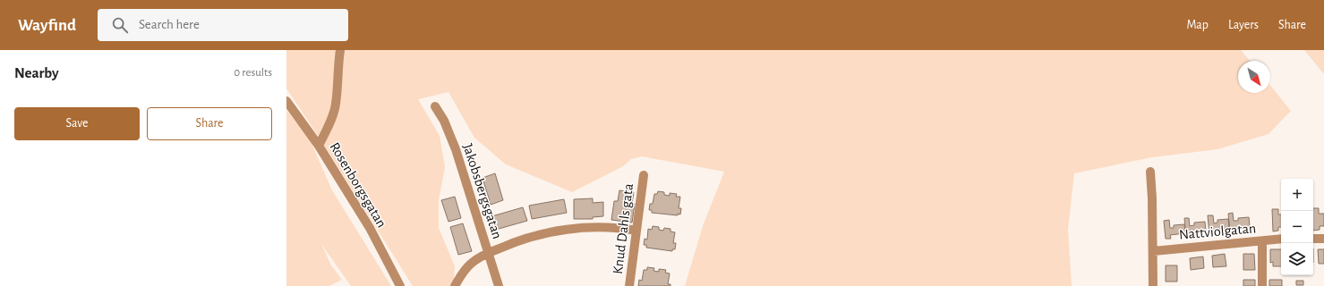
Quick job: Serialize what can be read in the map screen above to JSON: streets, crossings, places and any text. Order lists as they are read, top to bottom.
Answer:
{
  "streets": {
    "street": [
      "Rosenborgsgatan",
      "Jakobsbergsgatan",
      "Knud Dahls gata",
      "Nattviolgatan"
    ]
  },
  "north": "bottom right",
  "page": {
    "header": "Wayfind",
    "search": "Search here",
    "nav": ["Map", "Layers", "Share"],
    "heading": ["Nearby", "0 results"],
    "buttons": ["Save", "Share"],
    "map_buttons": ["+", "−"]
  }
}
